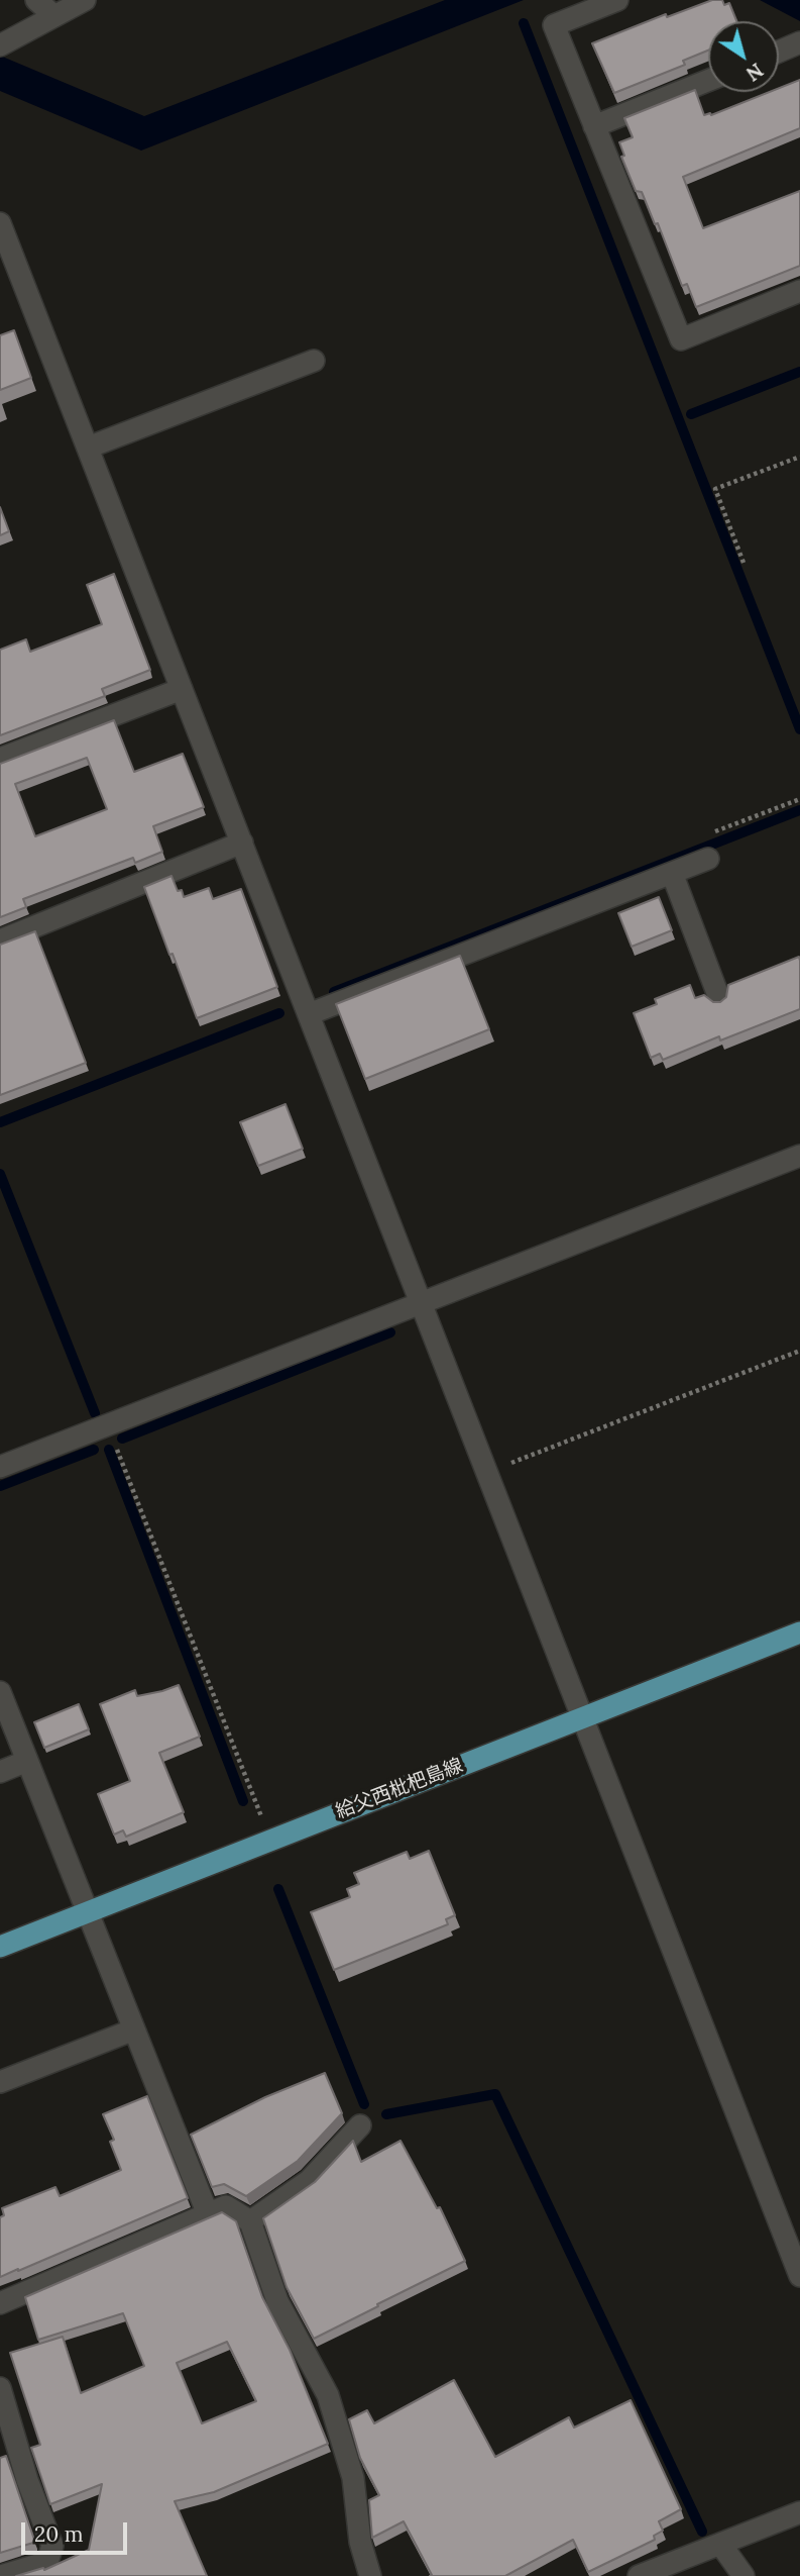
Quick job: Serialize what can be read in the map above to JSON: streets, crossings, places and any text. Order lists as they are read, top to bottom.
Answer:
{
  "streets": {
    "main road": ["給父西枇杷島線"]
  },
  "scale_bar": "20 m",
  "north": "bottom right"
}
